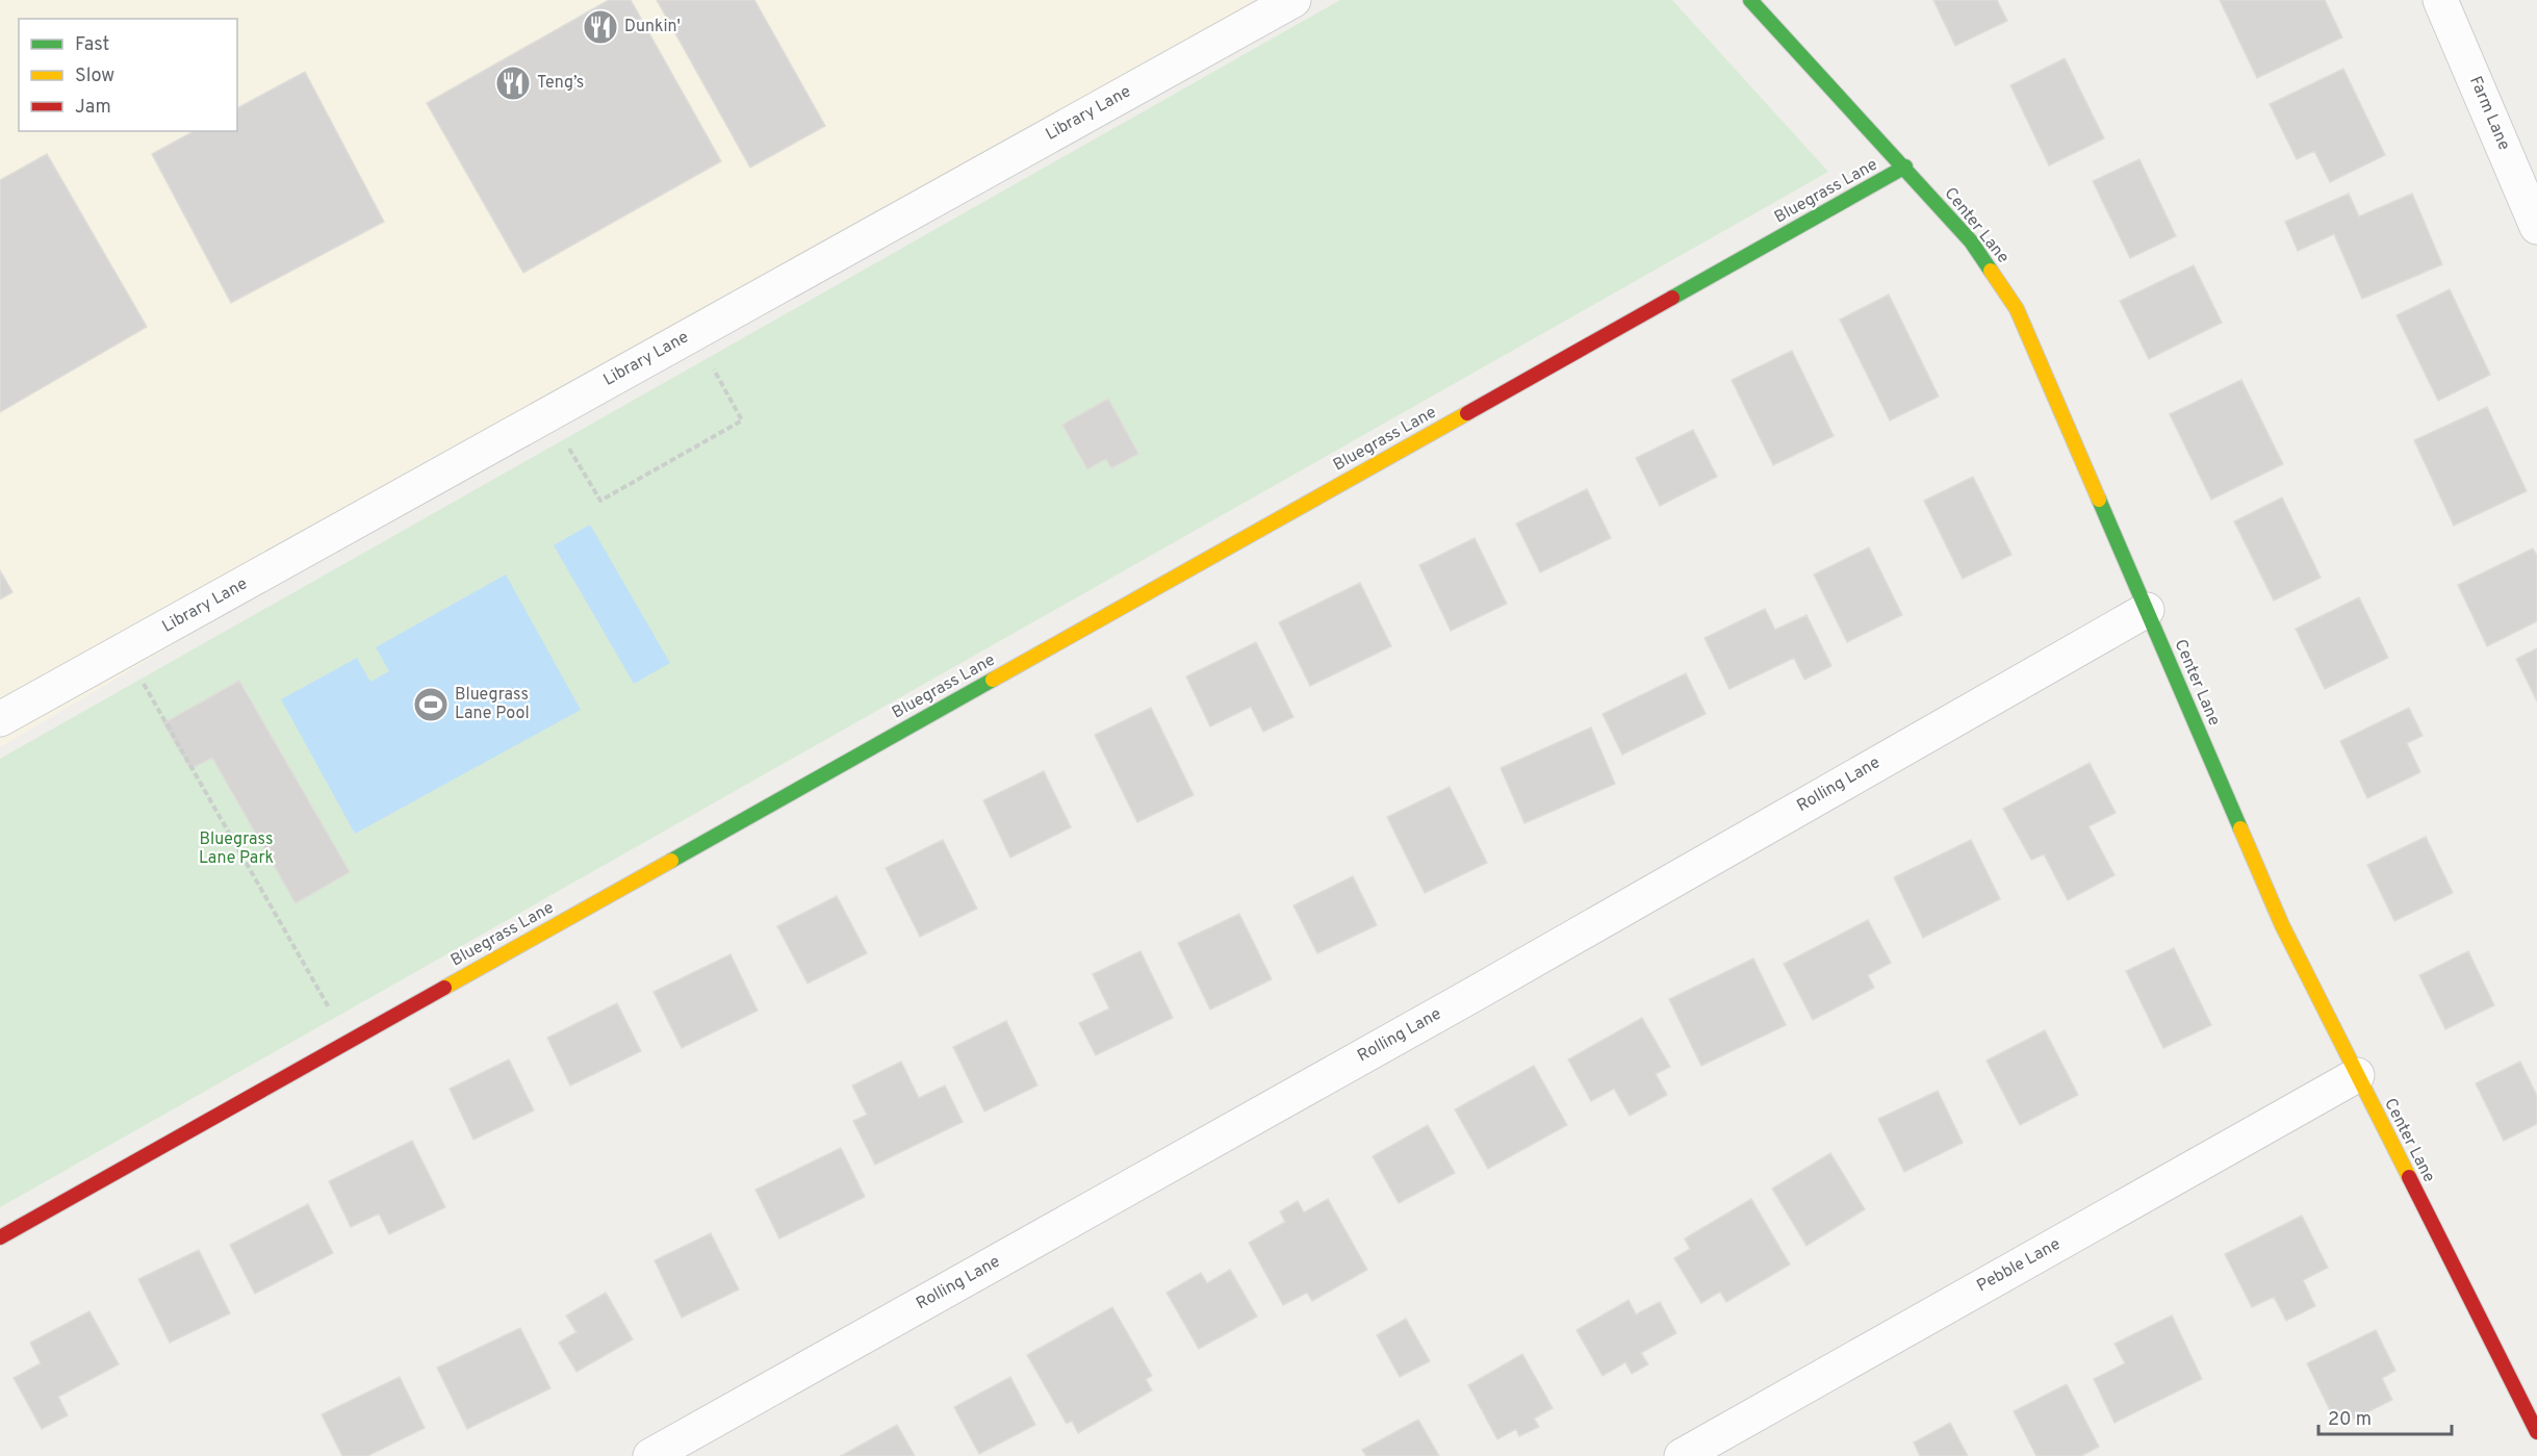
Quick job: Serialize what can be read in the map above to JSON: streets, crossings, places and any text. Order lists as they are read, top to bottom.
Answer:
{
  "streets": {
    "street": [
      "Library Lane",
      "Farm Lane",
      "Bluegrass Lane",
      "Center Lane",
      "Rolling Lane",
      "Pebble Lane"
    ]
  },
  "crossings": [
    ["Bluegrass Lane", "Center Lane"],
    ["Center Lane", "Rolling Lane"],
    ["Center Lane", "Pebble Lane"]
  ],
  "parks": ["Bluegrass Lane Park"],
  "places": {
    "restaurant": ["Dunkin'", "Teng’s"],
    "sports": ["Bluegrass Lane Pool"]
  },
  "legend": ["Fast", "Slow", "Jam"],
  "scale_bar": "20 m"
}
